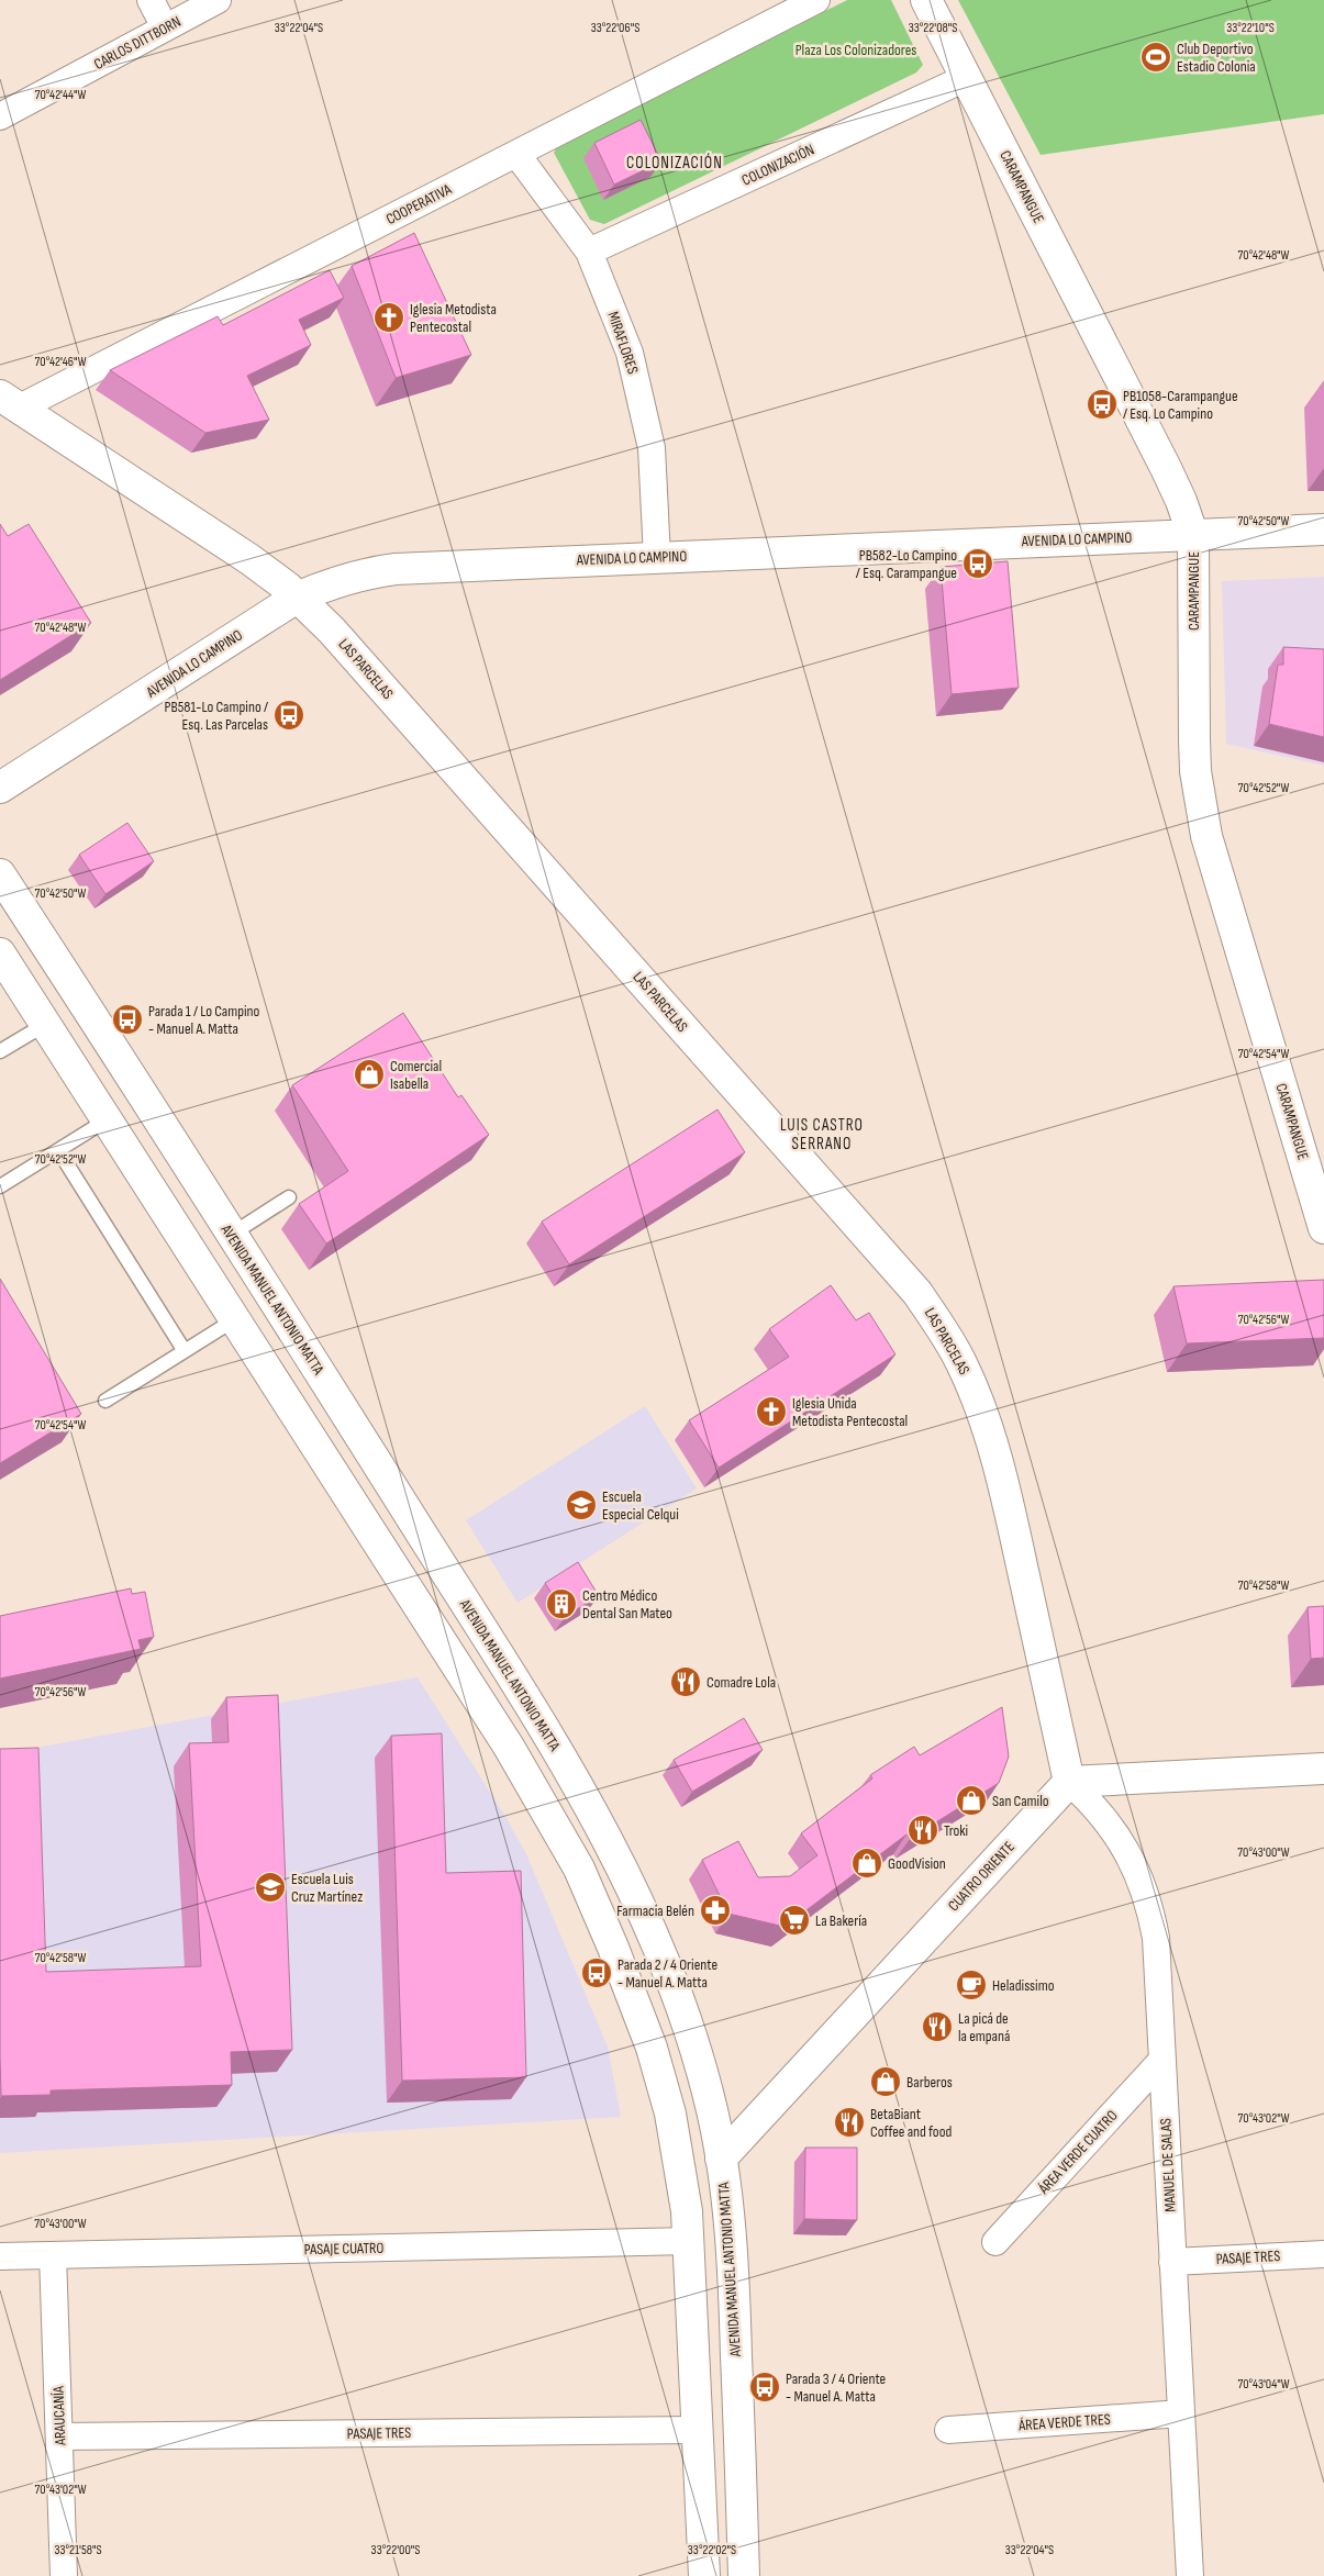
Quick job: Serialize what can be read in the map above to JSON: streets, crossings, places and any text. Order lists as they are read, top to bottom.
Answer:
{
  "streets": {
    "main road": [
      "CARAMPANGUE",
      "AVENIDA LO CAMPINO",
      "LAS PARCELAS",
      "AVENIDA MANUEL ANTONIO MATTA",
      "CUATRO ORIENTE"
    ],
    "street": [
      "CARLOS DITTBORN",
      "COLONIZACIÓN",
      "COOPERATIVA",
      "MIRAFLORES",
      "ÁREA VERDE CUATRO",
      "MANUEL DE SALAS",
      "PASAJE CUATRO",
      "PASAJE TRES",
      "ARAUCANÍA",
      "ÁREA VERDE TRES"
    ]
  },
  "crossings": [
    ["COLONIZACIÓN", "CARAMPANGUE"],
    ["COLONIZACIÓN", "MIRAFLORES"],
    ["CARAMPANGUE", "AVENIDA LO CAMPINO"],
    ["COOPERATIVA", "MIRAFLORES"],
    ["COOPERATIVA", "LAS PARCELAS"],
    ["MIRAFLORES", "AVENIDA LO CAMPINO"],
    ["AVENIDA LO CAMPINO", "LAS PARCELAS"],
    ["LAS PARCELAS", "CUATRO ORIENTE"],
    ["LAS PARCELAS", "MANUEL DE SALAS"],
    ["AVENIDA MANUEL ANTONIO MATTA", "CUATRO ORIENTE"],
    ["CUATRO ORIENTE", "MANUEL DE SALAS"],
    ["ÁREA VERDE CUATRO", "MANUEL DE SALAS"],
    ["MANUEL DE SALAS", "PASAJE TRES"],
    ["MANUEL DE SALAS", "ÁREA VERDE TRES"],
    ["PASAJE CUATRO", "ARAUCANÍA"],
    ["PASAJE TRES", "ARAUCANÍA"]
  ],
  "districts": ["COLONIZACIÓN", "LUIS CASTRO SERRANO"],
  "parks": ["Plaza Los Colonizadores"],
  "places": {
    "sports": ["Club Deportivo Estadio Colonia"],
    "church": ["Iglesia Metodista Pentecostal", "Iglesia Unida Metodista Pentecostal"],
    "bus stop": [
      "PB1058-Carampangue / Esq. Lo Campino",
      "PB582-Lo Campino / Esq. Carampangue",
      "PB581-Lo Campino / Esq. Las Parcelas",
      "Parada 1 / Lo Campino - Manuel A. Matta",
      "Parada 2 / 4 Oriente - Manuel A. Matta",
      "Parada 3 / 4 Oriente - Manuel A. Matta"
    ],
    "shop": [
      "Comercial Isabella",
      "San Camilo",
      "GoodVision",
      "Barberos"
    ],
    "school or university": ["Escuela Especial Celqui", "Escuela Luis Cruz Martínez"],
    "building": ["Centro Médico Dental San Mateo"],
    "restaurant": [
      "Comadre Lola",
      "Troki",
      "La picá de la empaná",
      "BetaBiant Coffee and food"
    ],
    "pharmacy": ["Farmacia Belén"],
    "supermarket": ["La Bakería"],
    "cafe": ["Heladissimo"]
  },
  "coordinates": [
    "33°22'04\"S",
    "33°22'06\"S",
    "33°22'08\"S",
    "33°22'10\"S",
    "70°42'44\"W",
    "70°42'48\"W",
    "70°42'46\"W",
    "70°42'50\"W",
    "70°42'52\"W",
    "70°42'54\"W",
    "70°42'56\"W",
    "70°42'58\"W",
    "70°43'00\"W",
    "70°43'02\"W",
    "70°43'04\"W",
    "33°21'58\"S",
    "33°22'00\"S",
    "33°22'02\"S"
  ]
}
